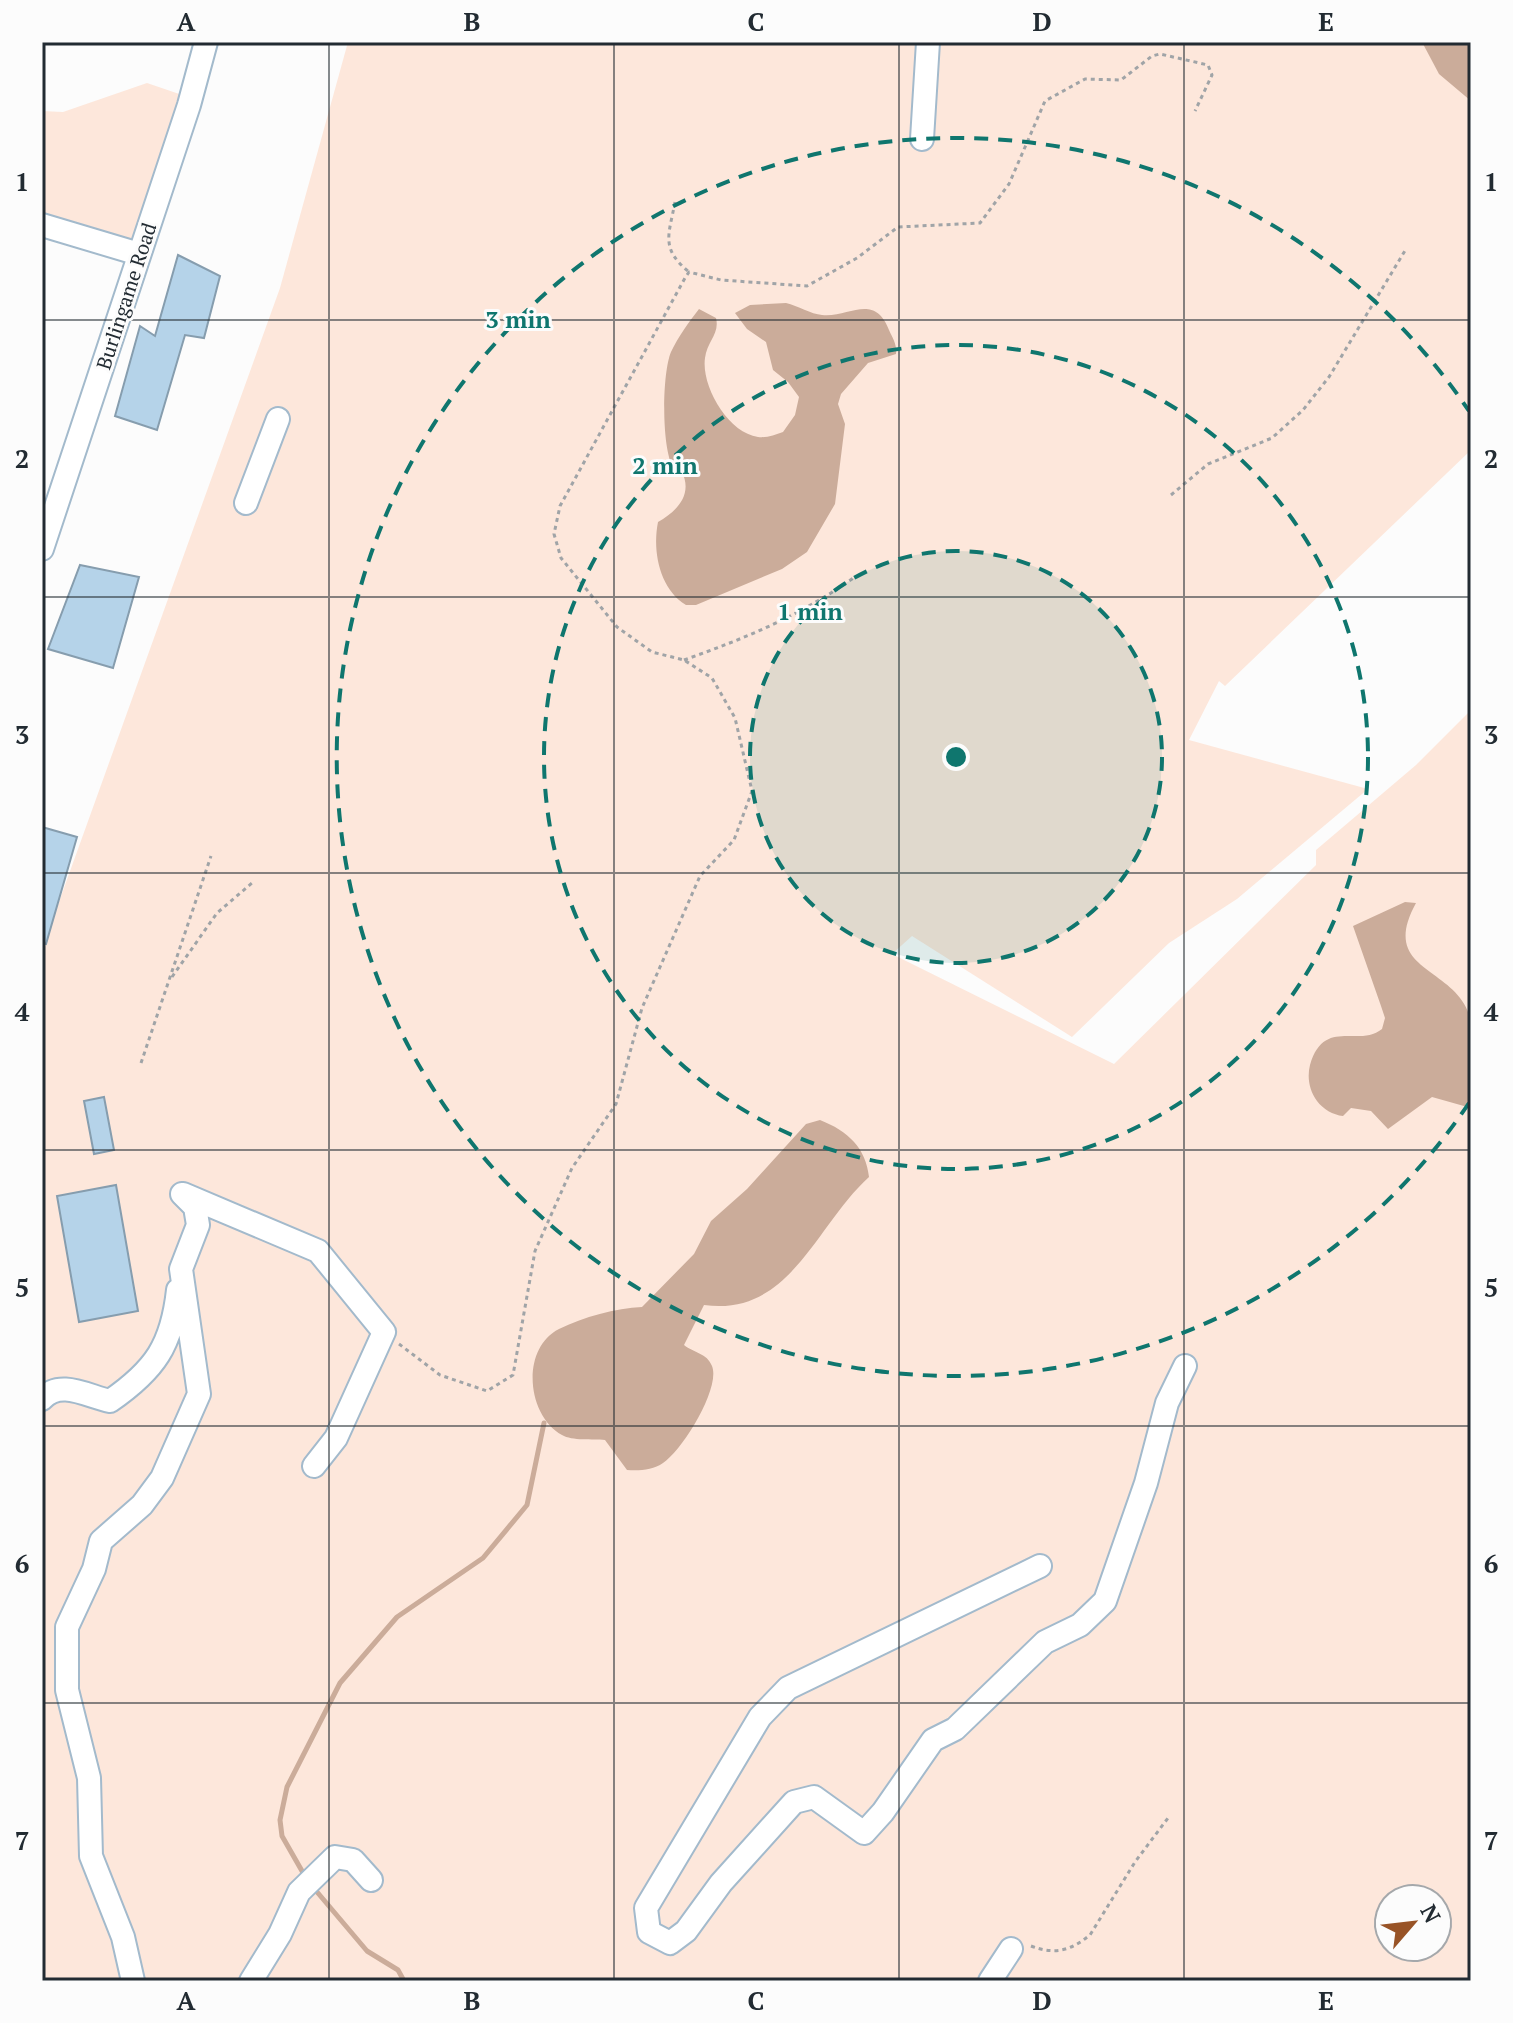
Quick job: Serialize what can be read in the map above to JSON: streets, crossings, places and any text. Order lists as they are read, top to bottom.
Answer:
{
  "streets": {
    "street": ["Burlingame Road"]
  },
  "north": "top right",
  "grid": {
    "columns": [
      "A",
      "B",
      "C",
      "D",
      "E"
    ],
    "rows": [
      "1",
      "2",
      "3",
      "4",
      "5",
      "6",
      "7"
    ]
  },
  "rings": ["3 min", "2 min", "1 min"]
}
